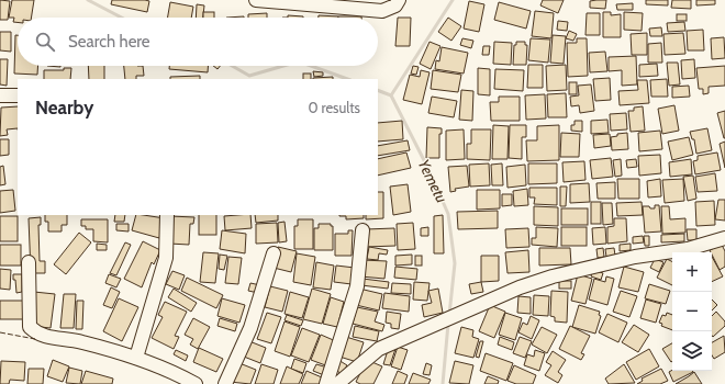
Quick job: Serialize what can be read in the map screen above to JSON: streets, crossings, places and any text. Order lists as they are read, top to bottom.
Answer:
{
  "water": ["Yemetu"],
  "page": {
    "search": "Search here",
    "heading": ["Nearby", "0 results"],
    "map_buttons": ["+", "−"]
  }
}
